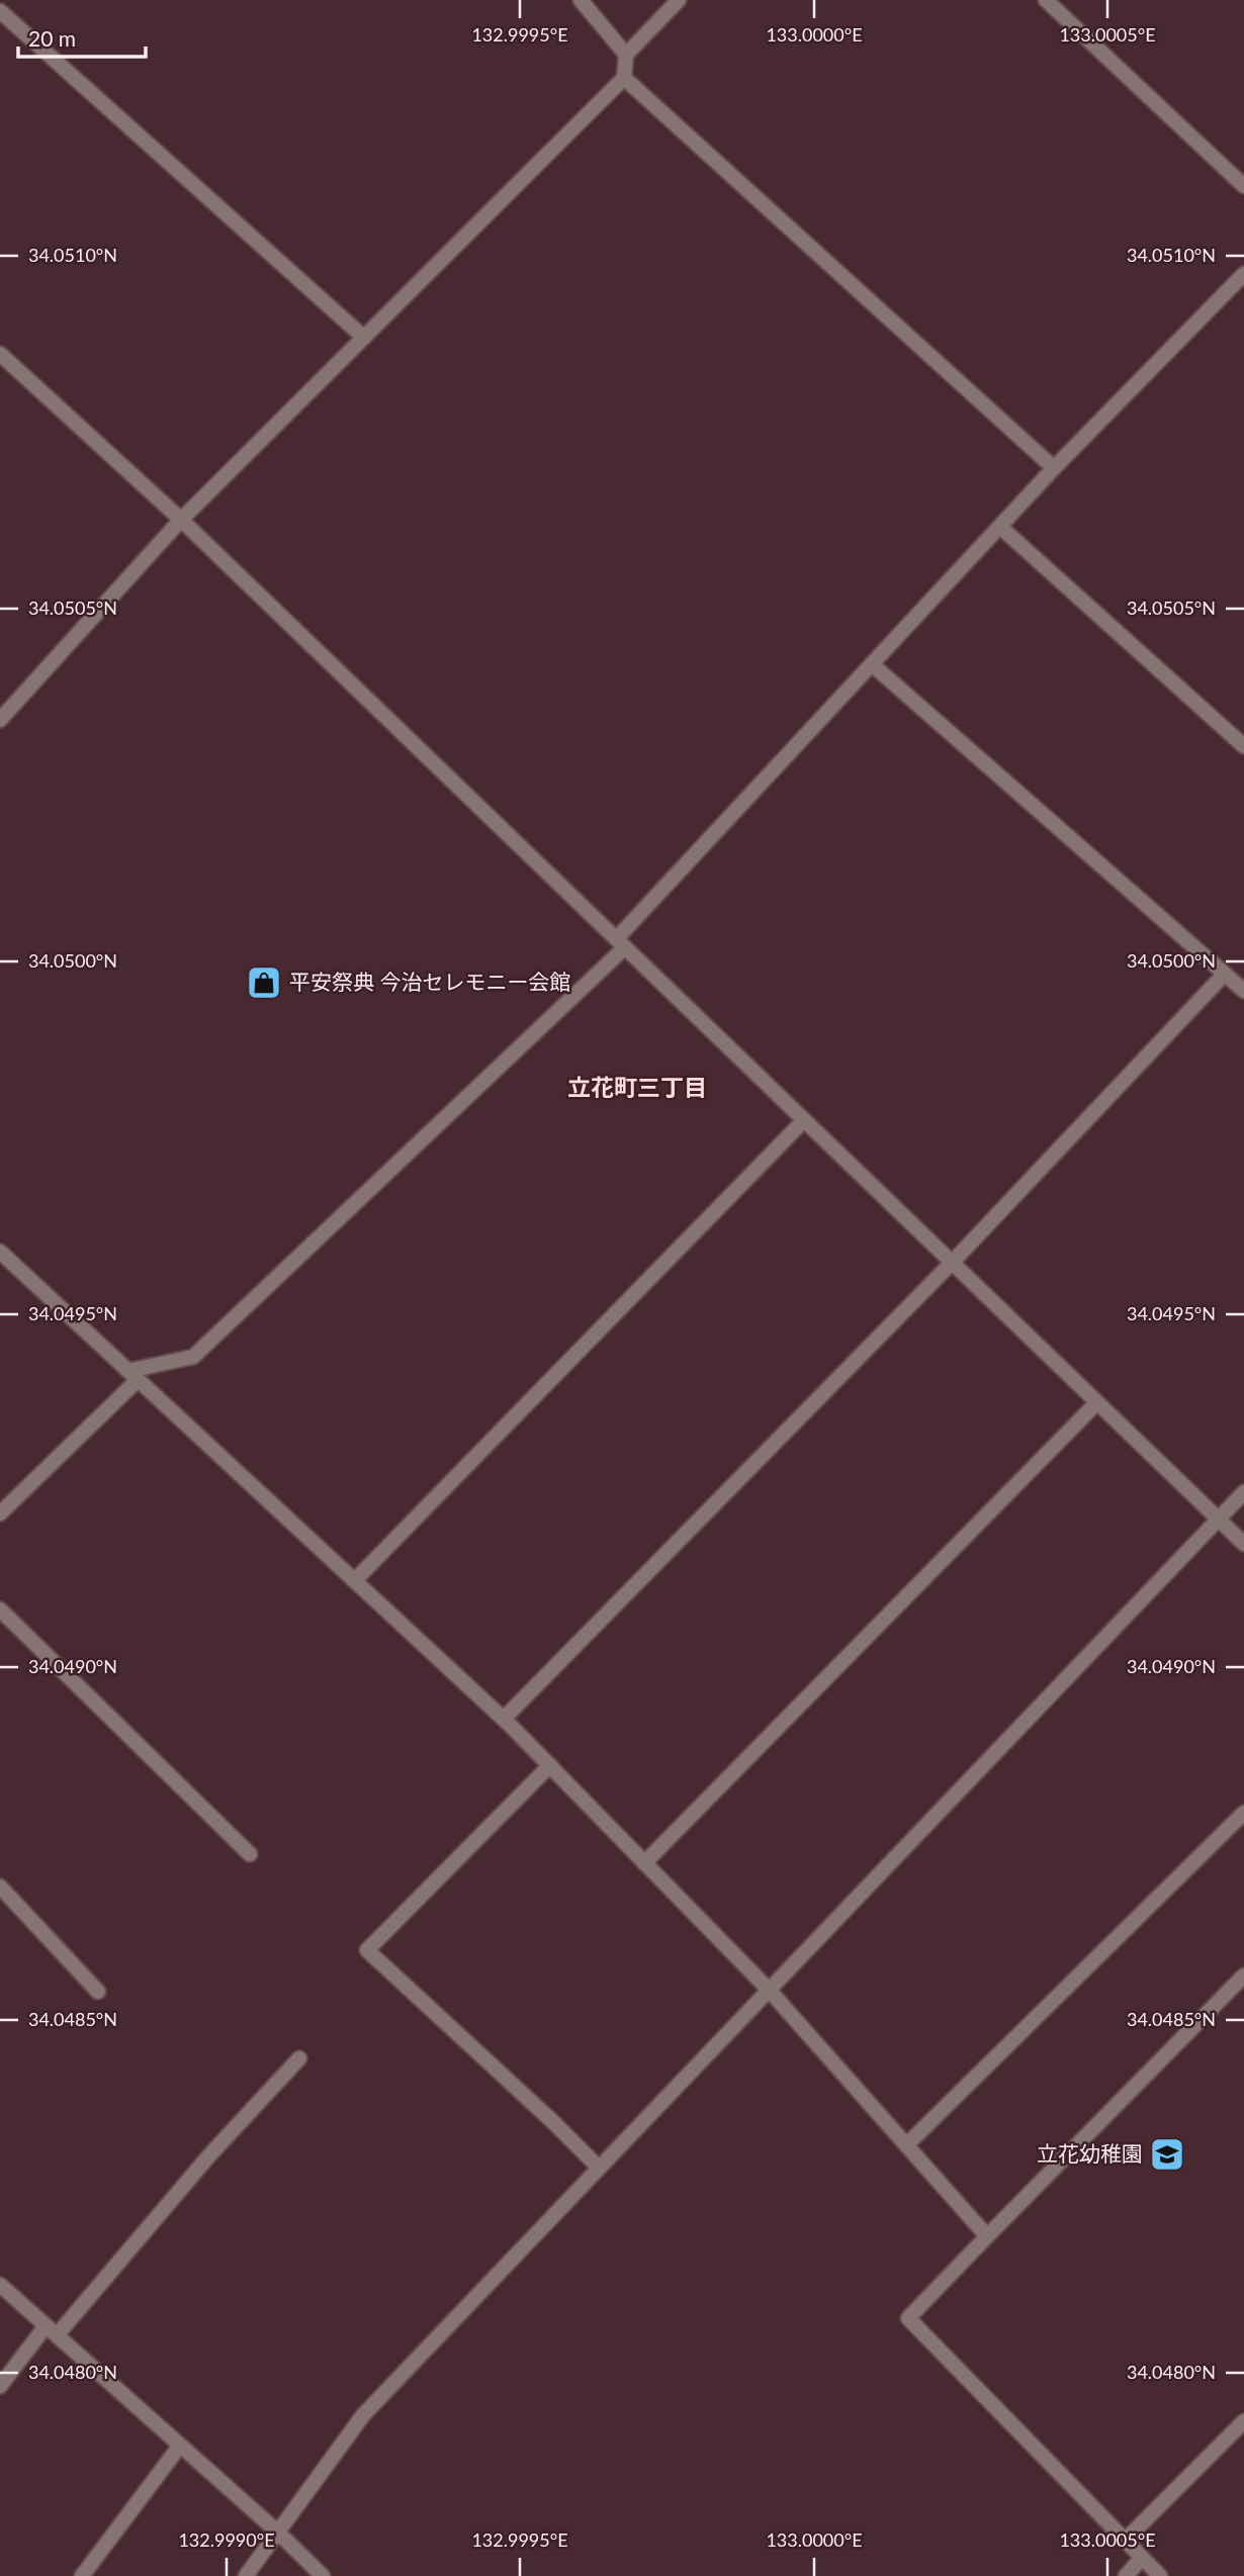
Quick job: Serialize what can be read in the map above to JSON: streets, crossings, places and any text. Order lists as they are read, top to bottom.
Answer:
{
  "districts": ["立花町三丁目"],
  "places": {
    "shop": ["平安祭典 今治セレモニー会館"],
    "school or university": ["立花幼稚園"]
  },
  "scale_bar": "20 m",
  "coordinates": [
    "132.9995°E",
    "133.0000°E",
    "133.0005°E",
    "34.0510°N",
    "34.0505°N",
    "34.0500°N",
    "34.0495°N",
    "34.0490°N",
    "34.0485°N",
    "34.0480°N",
    "132.9990°E"
  ]
}
